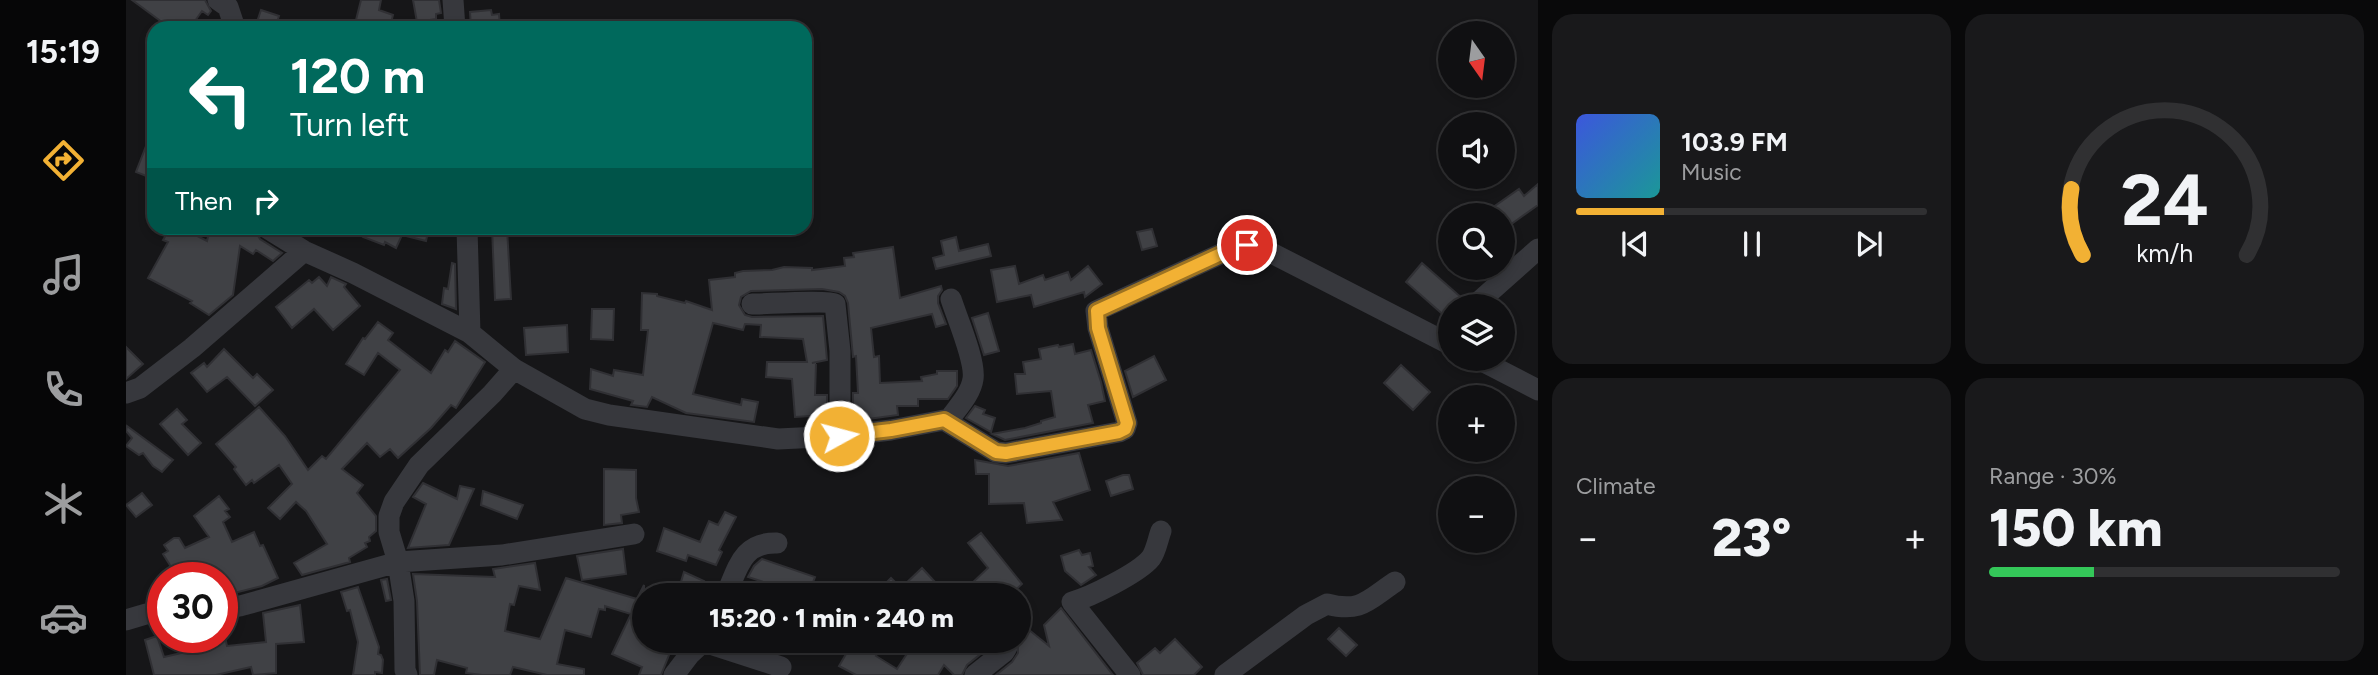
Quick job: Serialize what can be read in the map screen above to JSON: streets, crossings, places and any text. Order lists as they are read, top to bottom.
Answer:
{
  "north": "bottom",
  "page": {
    "tabs": "15:19",
    "map_buttons": ["+", "−"],
    "turn": ["120 m", "Turn left"],
    "song": ["103.9 FM", "Music"],
    "then": "Then",
    "tile": [
      "Climate",
      ["Range · 30%", "150 km"]
    ],
    "heat": ["−", "23°", "+"],
    "limit": "30",
    "trip": "15:20 · 1 min · 240 m",
    "gauge": ["24", "km/h"]
  }
}
